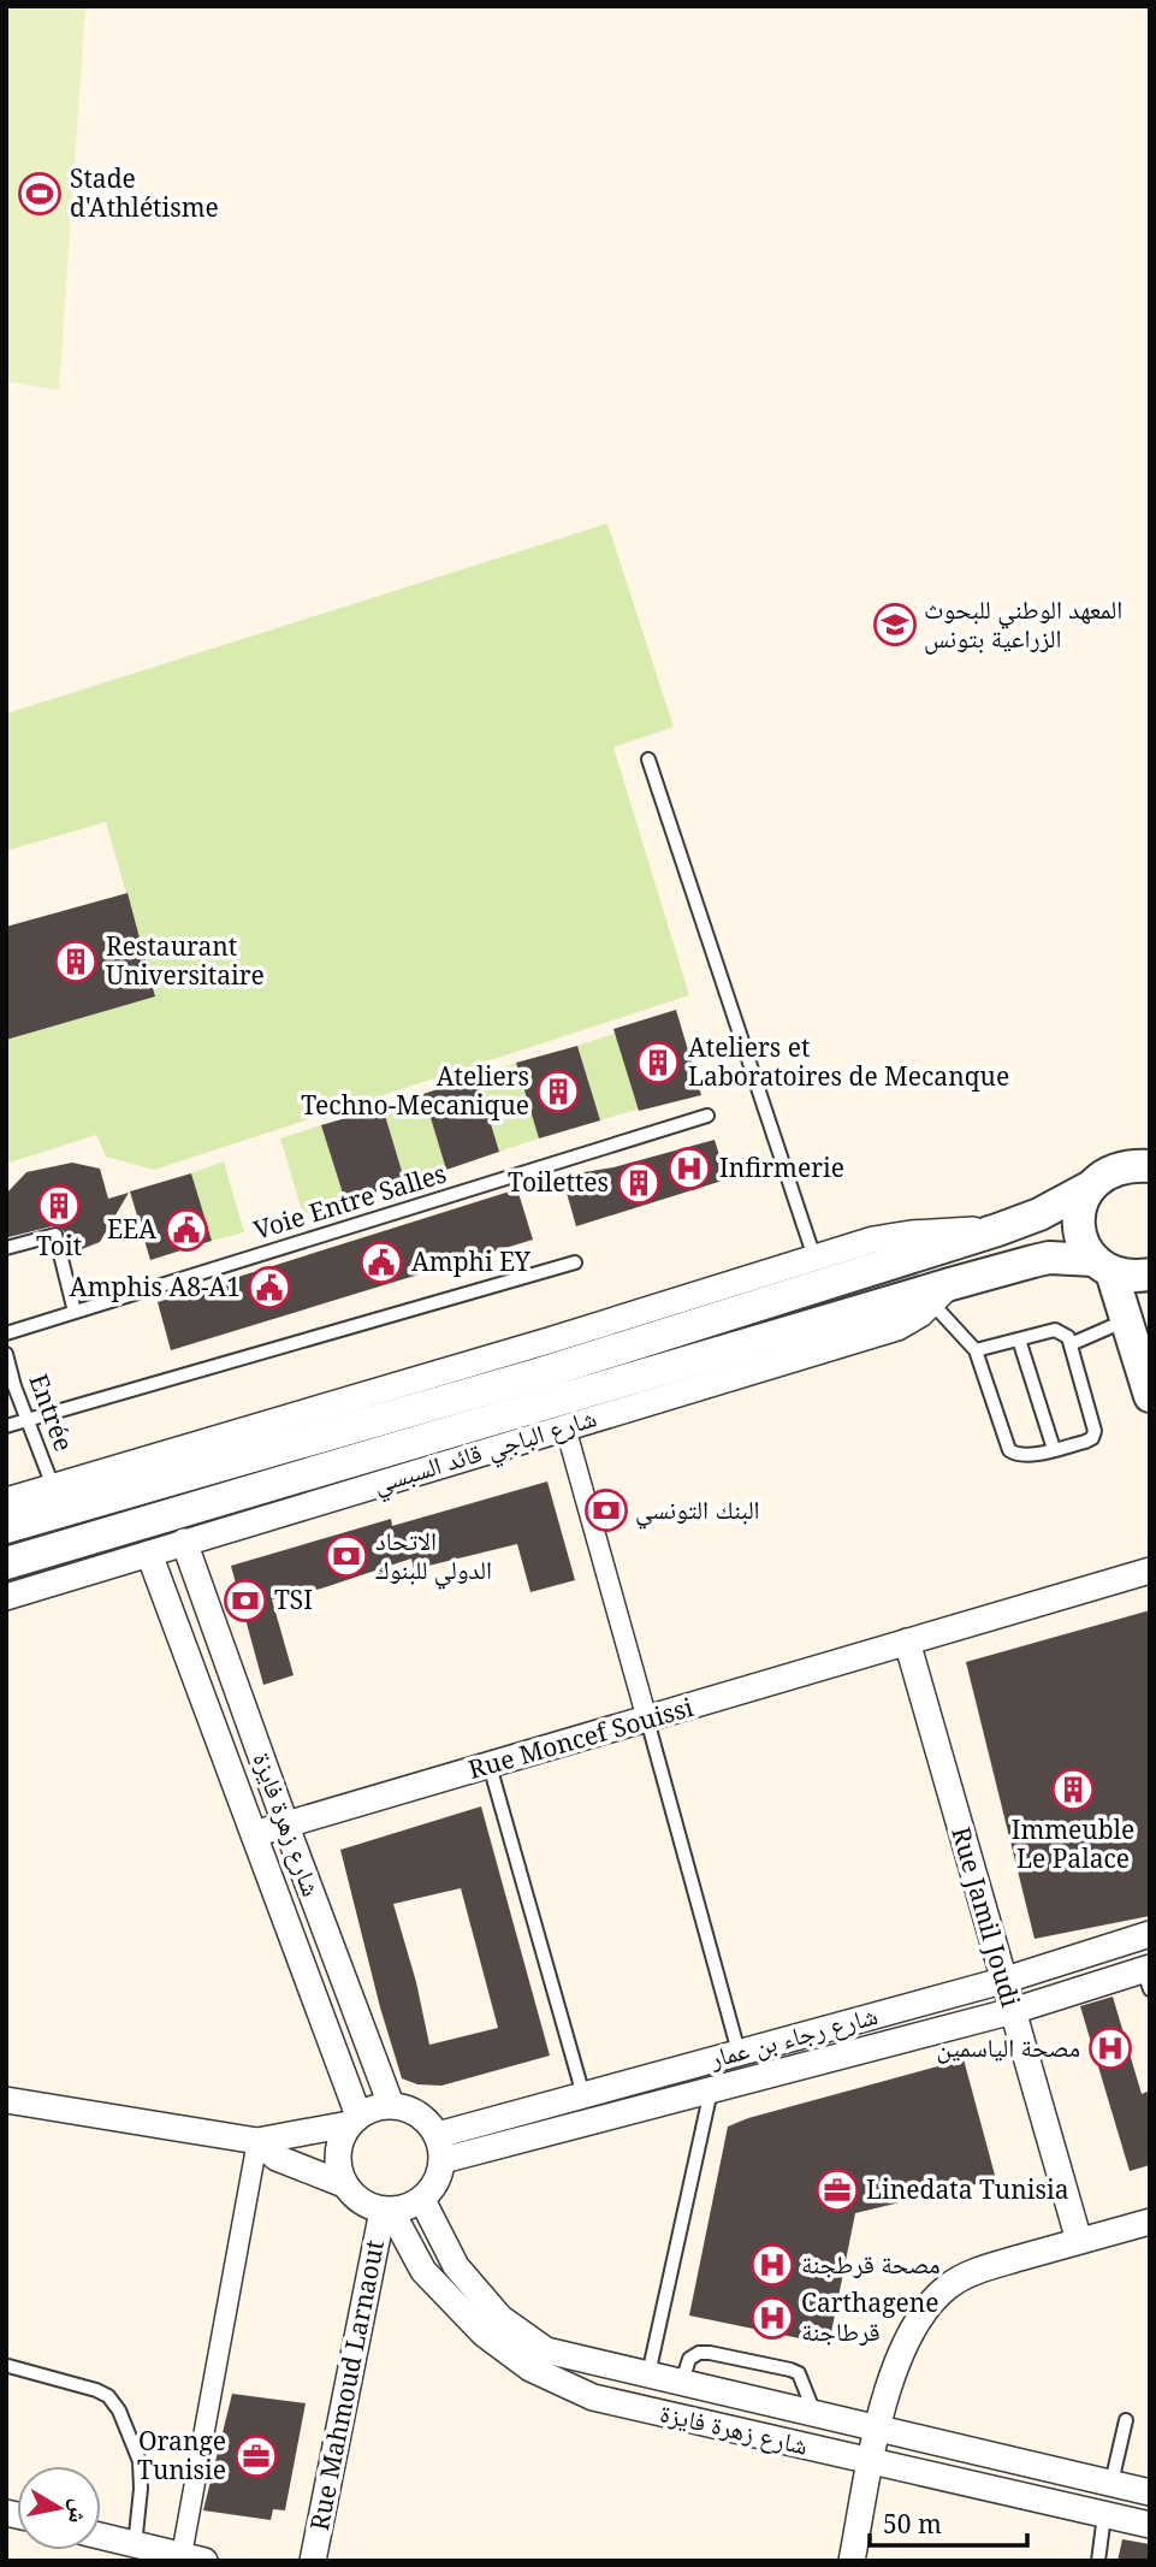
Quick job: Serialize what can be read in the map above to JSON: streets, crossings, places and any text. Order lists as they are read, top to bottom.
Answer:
{
  "streets": {
    "street": [
      "شارع الباجي قائد السبسي",
      "Rue Moncef Souissi",
      "شارع زهرة فايزة",
      "Rue Jamil Joudi",
      "شارع رجاء بن عمار",
      "Rue Mahmoud Larnaout"
    ],
    "lane": ["Voie Entre Salles", "Entrée"]
  },
  "crossings": [
    ["شارع الباجي قائد السبسي", "شارع زهرة فايزة"],
    ["Rue Moncef Souissi", "شارع زهرة فايزة"],
    ["Rue Moncef Souissi", "Rue Jamil Joudi"],
    ["شارع زهرة فايزة", "شارع رجاء بن عمار"],
    ["شارع زهرة فايزة", "Rue Mahmoud Larnaout"],
    ["Rue Jamil Joudi", "شارع رجاء بن عمار"],
    ["شارع رجاء بن عمار", "Rue Mahmoud Larnaout"]
  ],
  "places": {
    "sports": ["Stade d'Athlétisme"],
    "school or university": ["المعهد الوطني للبحوث الزراعية بتونس"],
    "building": [
      "Restaurant Universitaire",
      "Ateliers et Laboratoires de Mecanque",
      "Ateliers Techno-Mecanique",
      "Toilettes",
      "Toit",
      "Immeuble Le Palace"
    ],
    "hospital": [
      "Infirmerie",
      "مصحة الياسمين",
      "مصحة قرطجنة",
      "Carthagene قرطاجنة"
    ],
    "public building": ["EEA", "Amphi EY", "Amphis A8-A1"],
    "bank": ["البنك التونسي", "الاتحاد الدولي للبنوك", "TSI"],
    "office": ["Linedata Tunisia", "Orange Tunisie"]
  },
  "scale_bar": "50 m",
  "north": "right"
}
